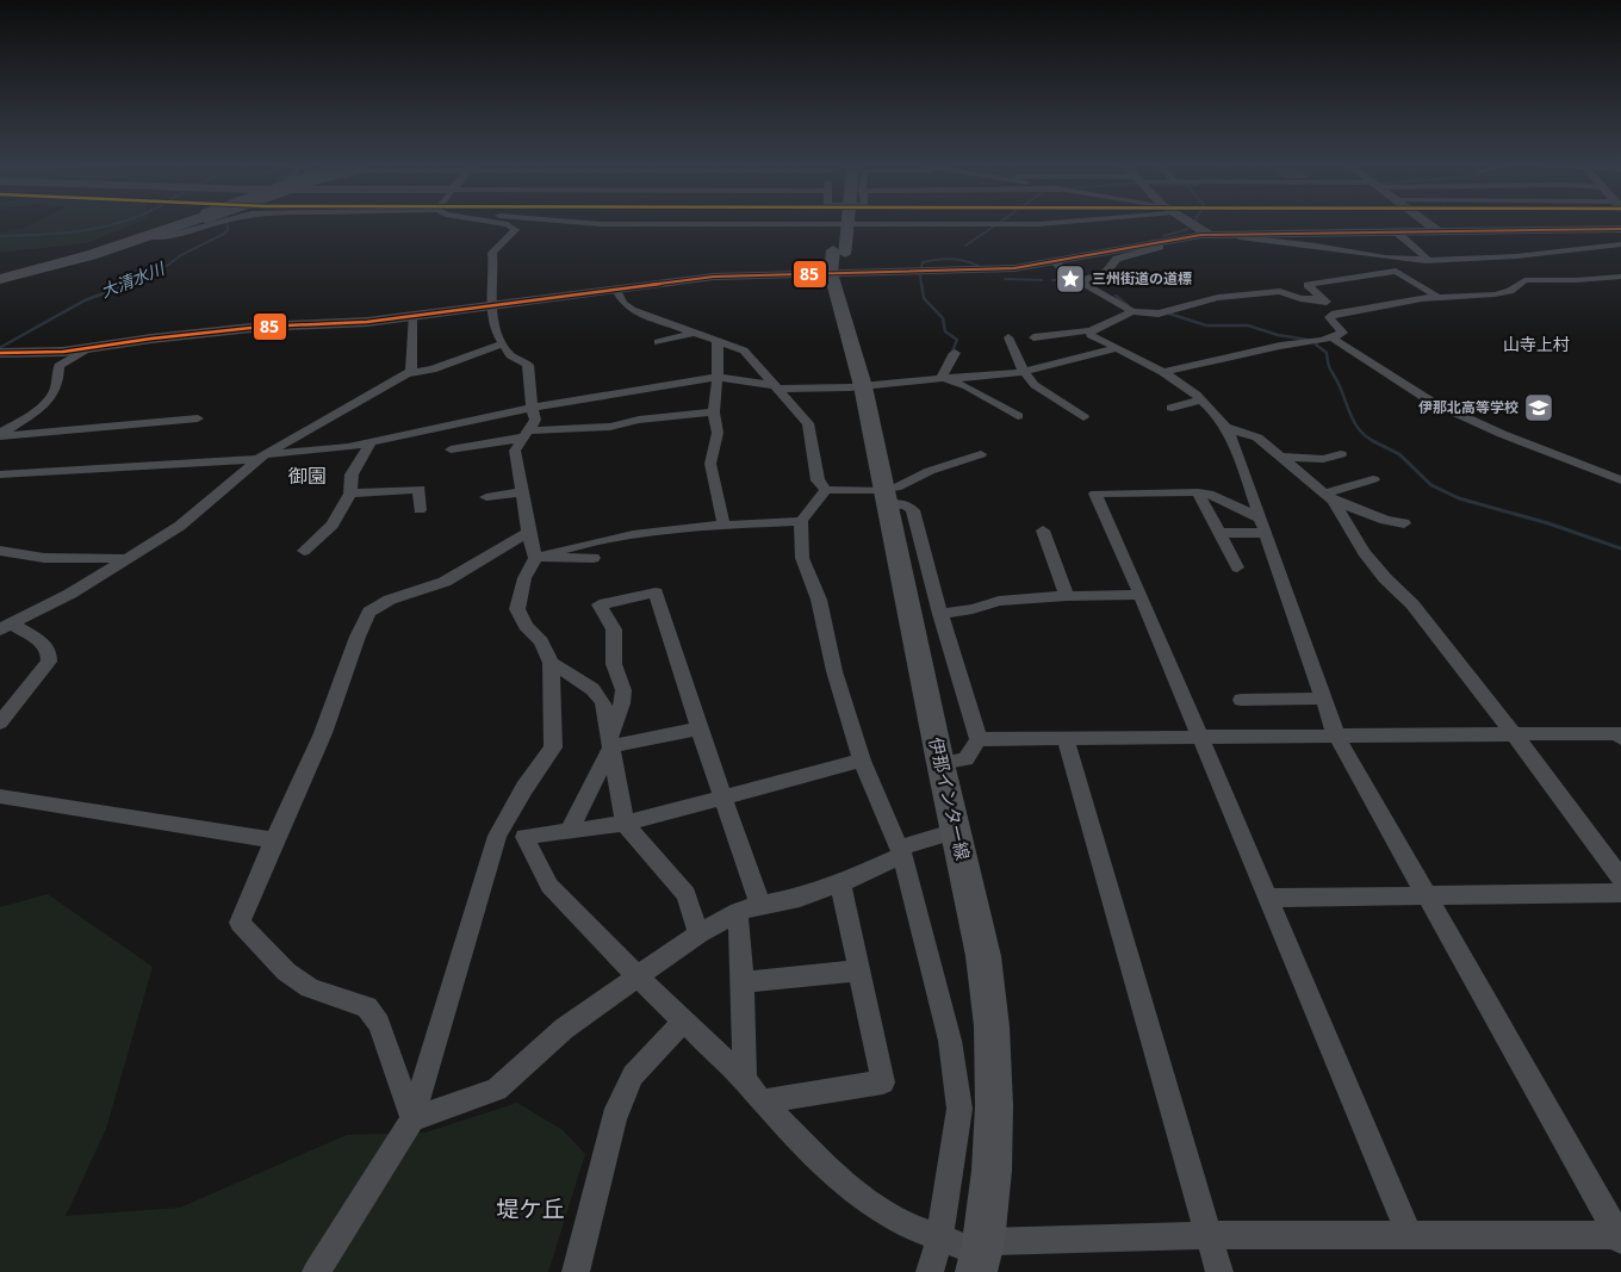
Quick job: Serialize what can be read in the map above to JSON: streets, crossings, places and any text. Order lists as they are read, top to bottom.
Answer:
{
  "streets": {
    "main road": ["伊那インター線"]
  },
  "districts": ["山寺上村", "御園", "堤ケ丘"],
  "water": ["大清水川"],
  "places": {
    "place": ["三州街道の道標"],
    "school or university": ["伊那北高等学校"]
  },
  "lines": ["transit line 85"]
}
